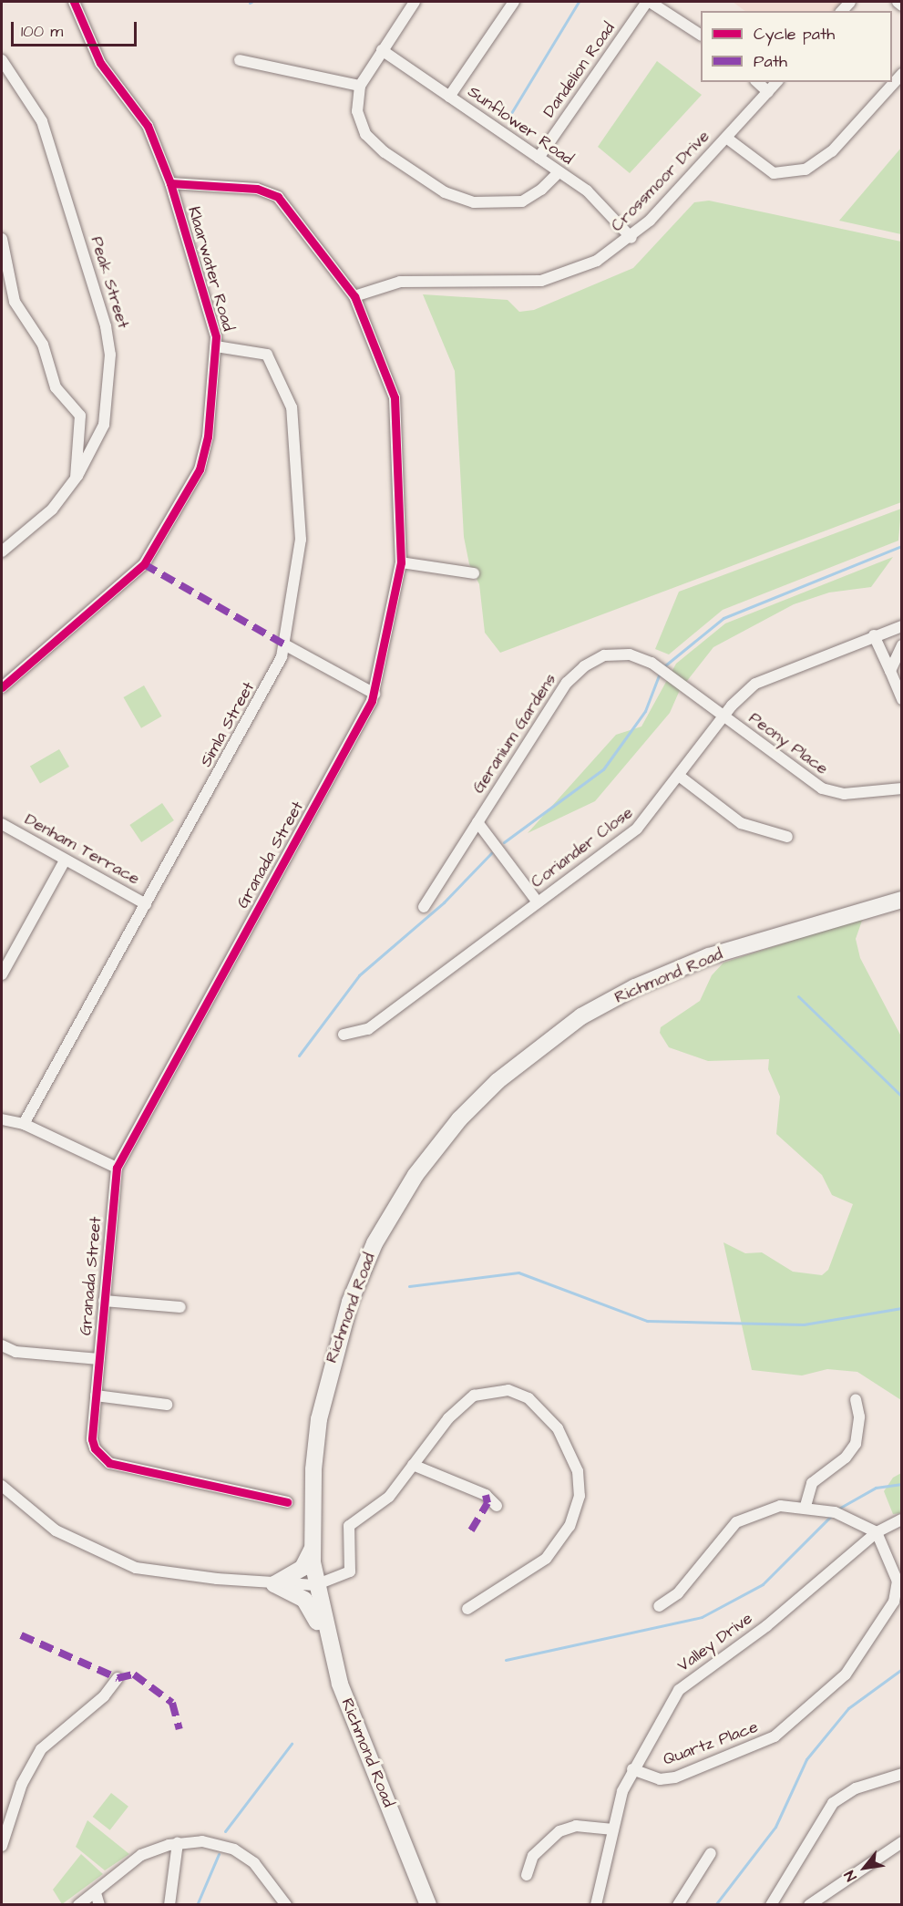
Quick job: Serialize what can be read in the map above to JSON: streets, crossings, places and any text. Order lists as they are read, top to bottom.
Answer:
{
  "streets": {
    "highway": ["Richmond Road"],
    "street": [
      "Dandelion Road",
      "Sunflower Road",
      "Crossmoor Drive",
      "Klaarwater Road",
      "Peak Street",
      "Simla Street",
      "Geranium Gardens",
      "Peony Place",
      "Coriander Close",
      "Denham Terrace",
      "Granada Street",
      "Valley Drive",
      "Quartz Place"
    ]
  },
  "crossings": [
    ["Dandelion Road", "Sunflower Road"],
    ["Sunflower Road", "Crossmoor Drive"],
    ["Crossmoor Drive", "Granada Street"],
    ["Klaarwater Road", "Simla Street"],
    ["Klaarwater Road", "Granada Street"],
    ["Simla Street", "Denham Terrace"],
    ["Geranium Gardens", "Peony Place"],
    ["Geranium Gardens", "Coriander Close"],
    ["Peony Place", "Coriander Close"],
    ["Valley Drive", "Quartz Place"]
  ],
  "legend": ["Cycle path", "Path"],
  "scale_bar": "100 m",
  "north": "bottom left"
}
